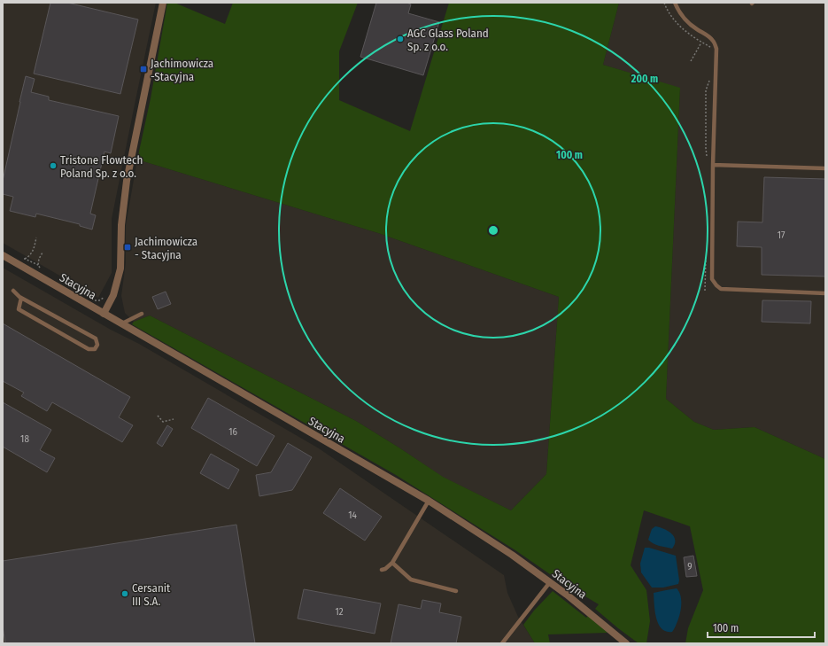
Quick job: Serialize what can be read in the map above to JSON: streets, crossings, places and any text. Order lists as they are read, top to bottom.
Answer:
{
  "streets": {
    "street": ["Stacyjna"]
  },
  "places": {
    "other": ["AGC Glass Poland Sp. z o.o.", "Tristone Flowtech Poland Sp. z o.o.", "Cersanit III S.A."],
    "transit": ["Jachimowicza -Stacyjna", "Jachimowicza - Stacyjna"]
  },
  "house_numbers": [
    "17",
    "16",
    "18",
    "14",
    "9",
    "12"
  ],
  "scale_bar": "100 m",
  "rings": ["200 m", "100 m"]
}
